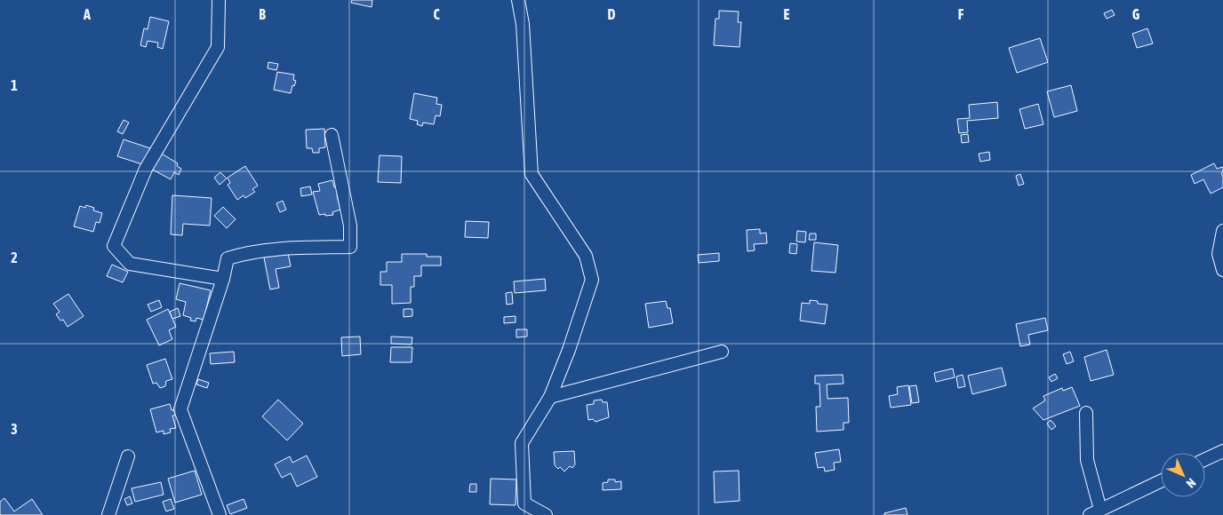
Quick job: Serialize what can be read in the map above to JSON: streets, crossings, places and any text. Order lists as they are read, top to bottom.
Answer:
{
  "north": "bottom right",
  "grid": {
    "columns": [
      "A",
      "B",
      "C",
      "D",
      "E",
      "F",
      "G"
    ],
    "rows": ["1", "2", "3"]
  }
}
